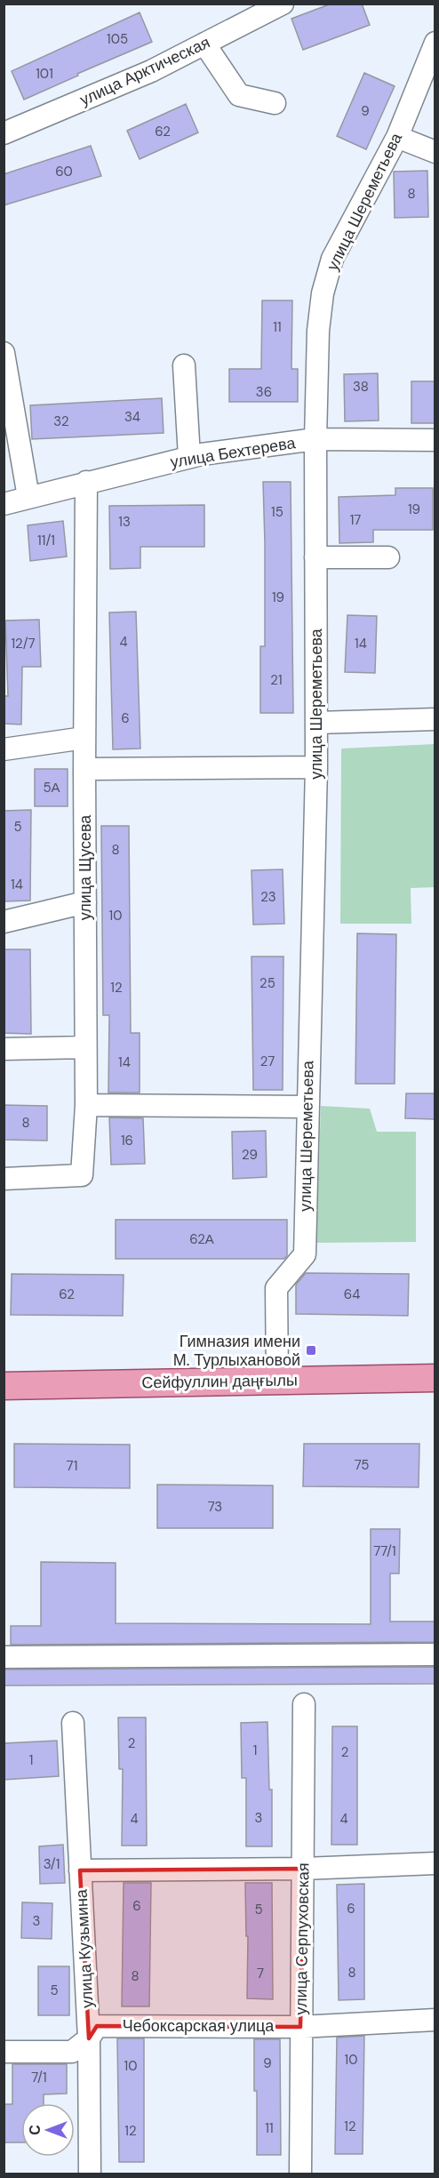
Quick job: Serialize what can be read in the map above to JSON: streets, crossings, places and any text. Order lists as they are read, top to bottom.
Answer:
{
  "streets": {
    "main road": ["Сейфуллин даңғылы"],
    "street": [
      "улица Арктическая",
      "улица Шереметьева",
      "улица Бехтерева",
      "улица Щусева",
      "улица Серпуховская",
      "улица Кузьмина",
      "Чебоксарская улица"
    ]
  },
  "crossings": [
    ["улица Шереметьева", "улица Бехтерева"],
    ["улица Шереметьева", "Сейфуллин даңғылы"],
    ["улица Бехтерева", "улица Щусева"],
    ["улица Серпуховская", "Чебоксарская улица"],
    ["улица Кузьмина", "Чебоксарская улица"]
  ],
  "places": {
    "transit": ["Гимназия имени М. Турлыхановой"]
  },
  "house_numbers": [
    "105",
    "101",
    "9",
    "62",
    "60",
    "8",
    "11",
    "38",
    "36",
    "34",
    "32",
    "19",
    "15",
    "17",
    "13",
    "11/1",
    "19",
    "4",
    "12/7",
    "14",
    "21",
    "6",
    "5А",
    "5",
    "8",
    "14",
    "23",
    "10",
    "25",
    "12",
    "27",
    "14",
    "8",
    "16",
    "29",
    "62А",
    "62",
    "64",
    "75",
    "71",
    "73",
    "77/1",
    "2",
    "1",
    "2",
    "1",
    "3",
    "4",
    "4",
    "3/1",
    "6",
    "6",
    "5",
    "3",
    "8",
    "7",
    "8",
    "5",
    "10",
    "9",
    "10",
    "7/1",
    "12",
    "11",
    "12"
  ],
  "north": "left"
}
